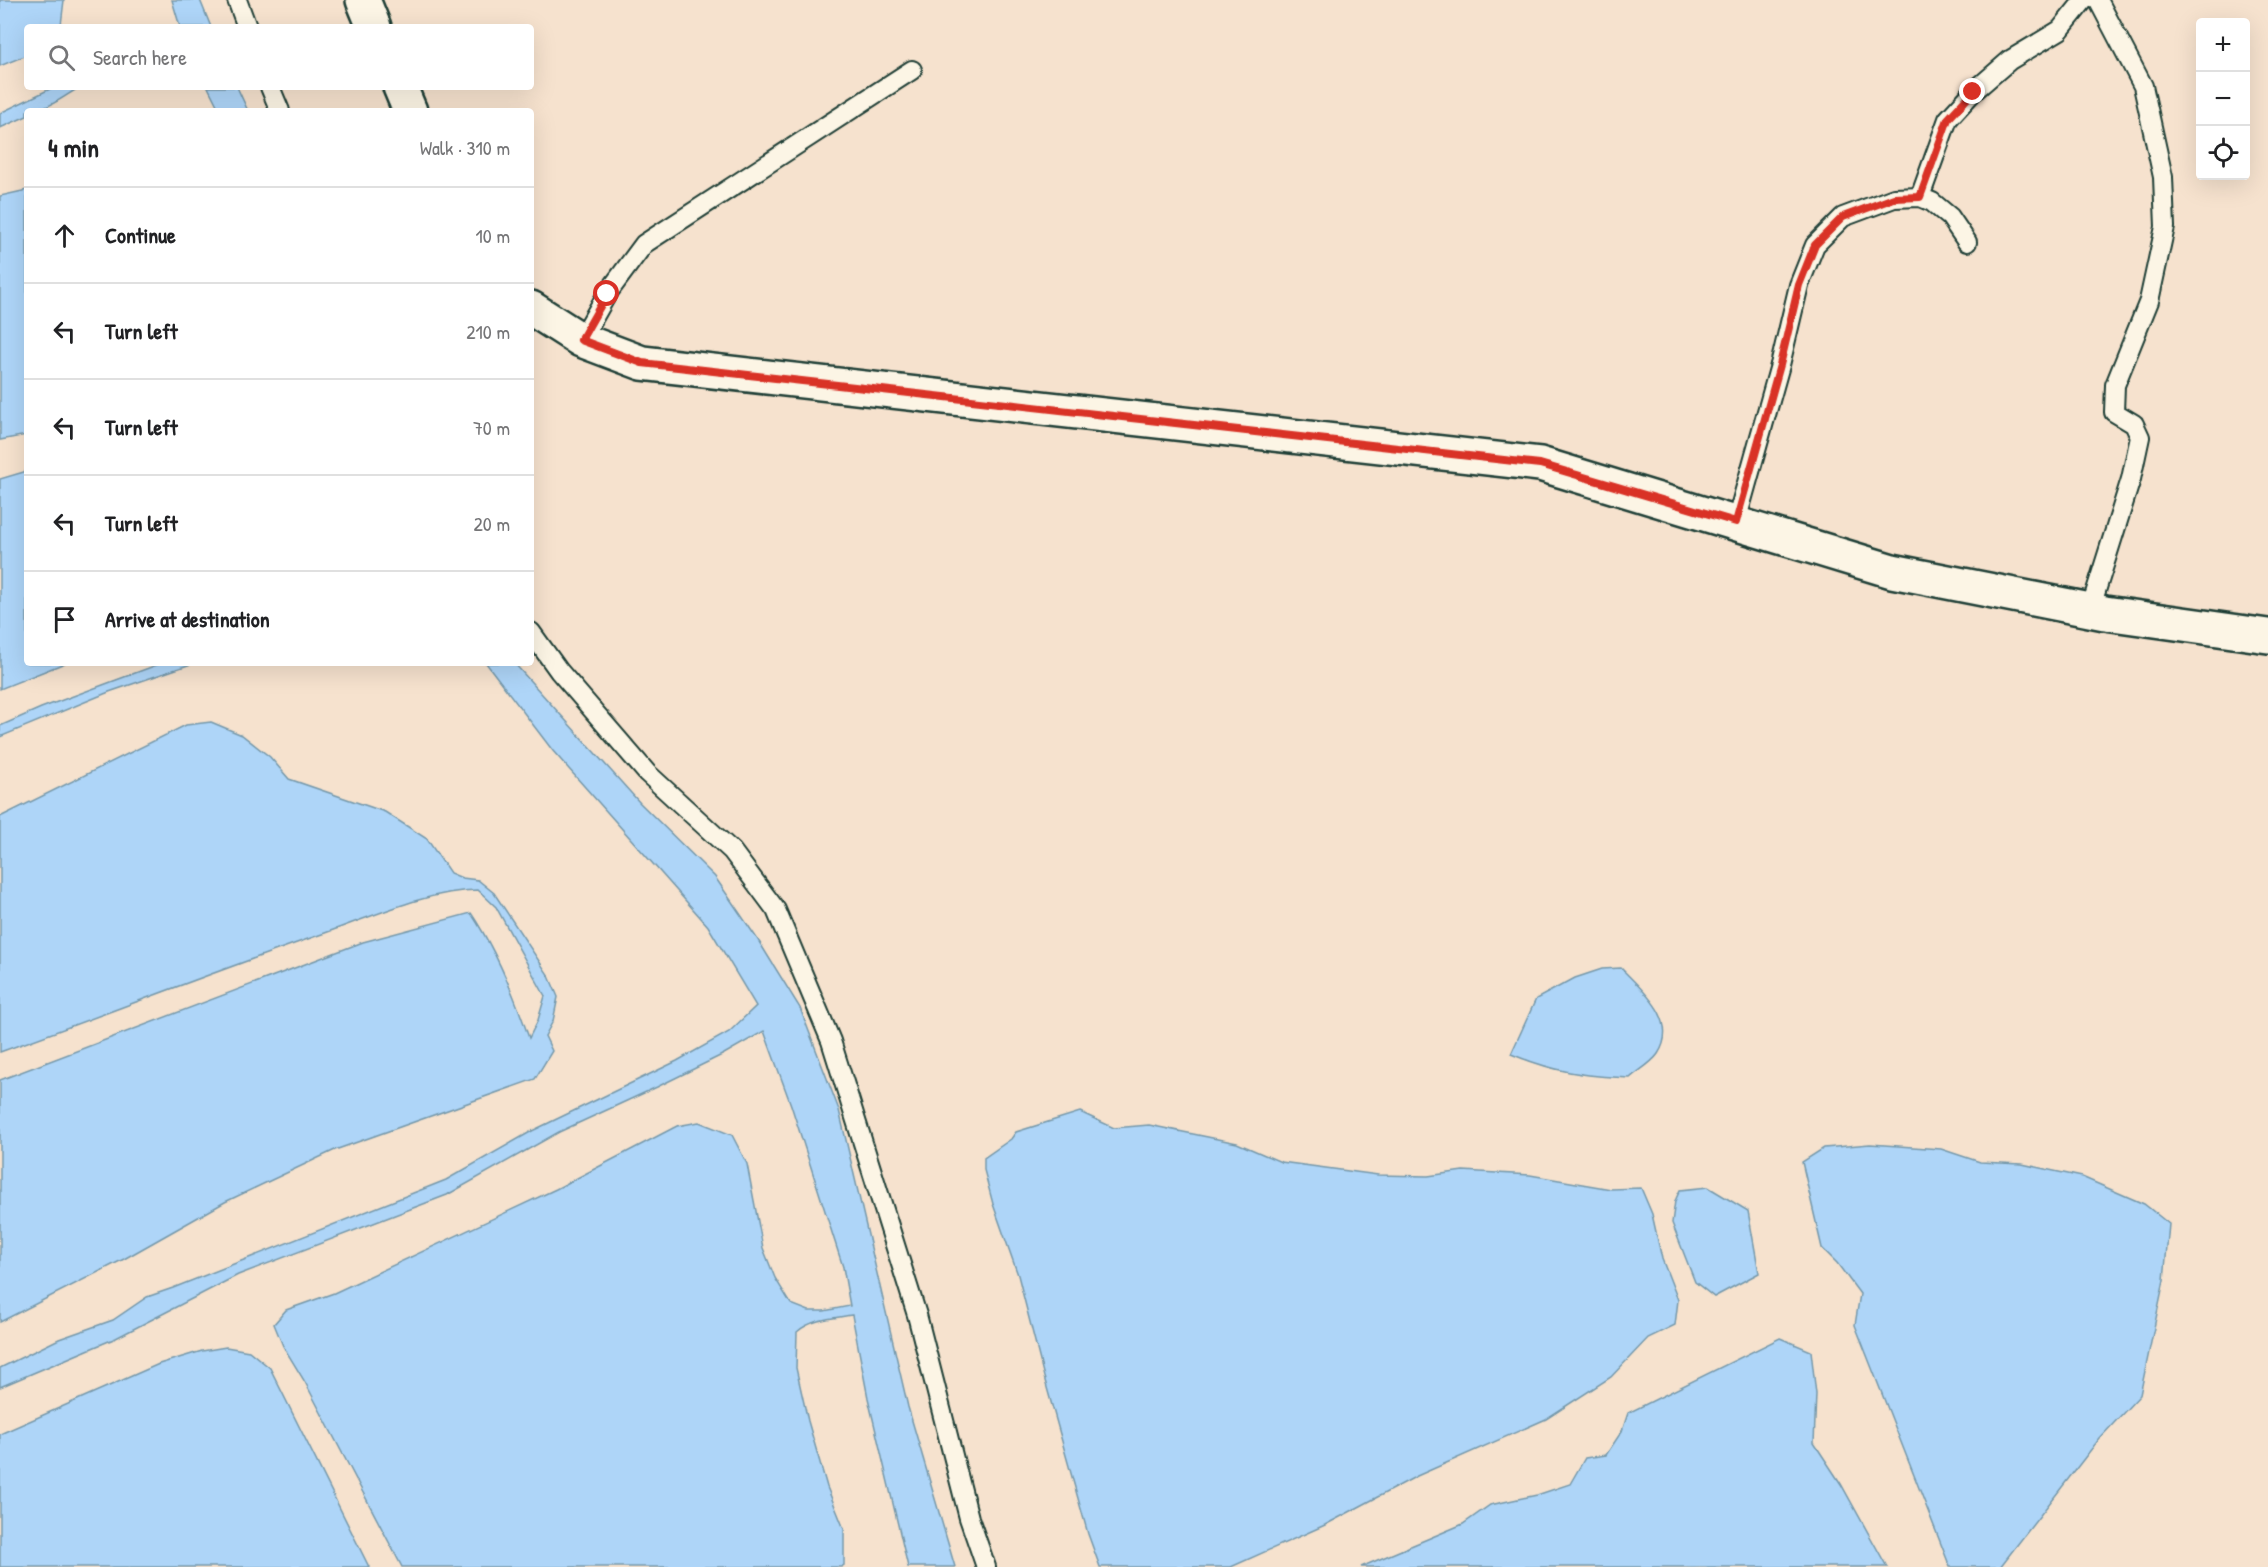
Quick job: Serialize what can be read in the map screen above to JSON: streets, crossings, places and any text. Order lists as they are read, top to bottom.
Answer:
{
  "page": {
    "map_buttons": ["+", "−"],
    "search": "Search here",
    "heading": ["4 min", "Walk · 310 m"],
    "list": [
      ["Continue", "10 m"],
      ["Turn left", "210 m"],
      ["Turn left", "70 m"],
      ["Turn left", "20 m"],
      "Arrive at destination"
    ]
  }
}
